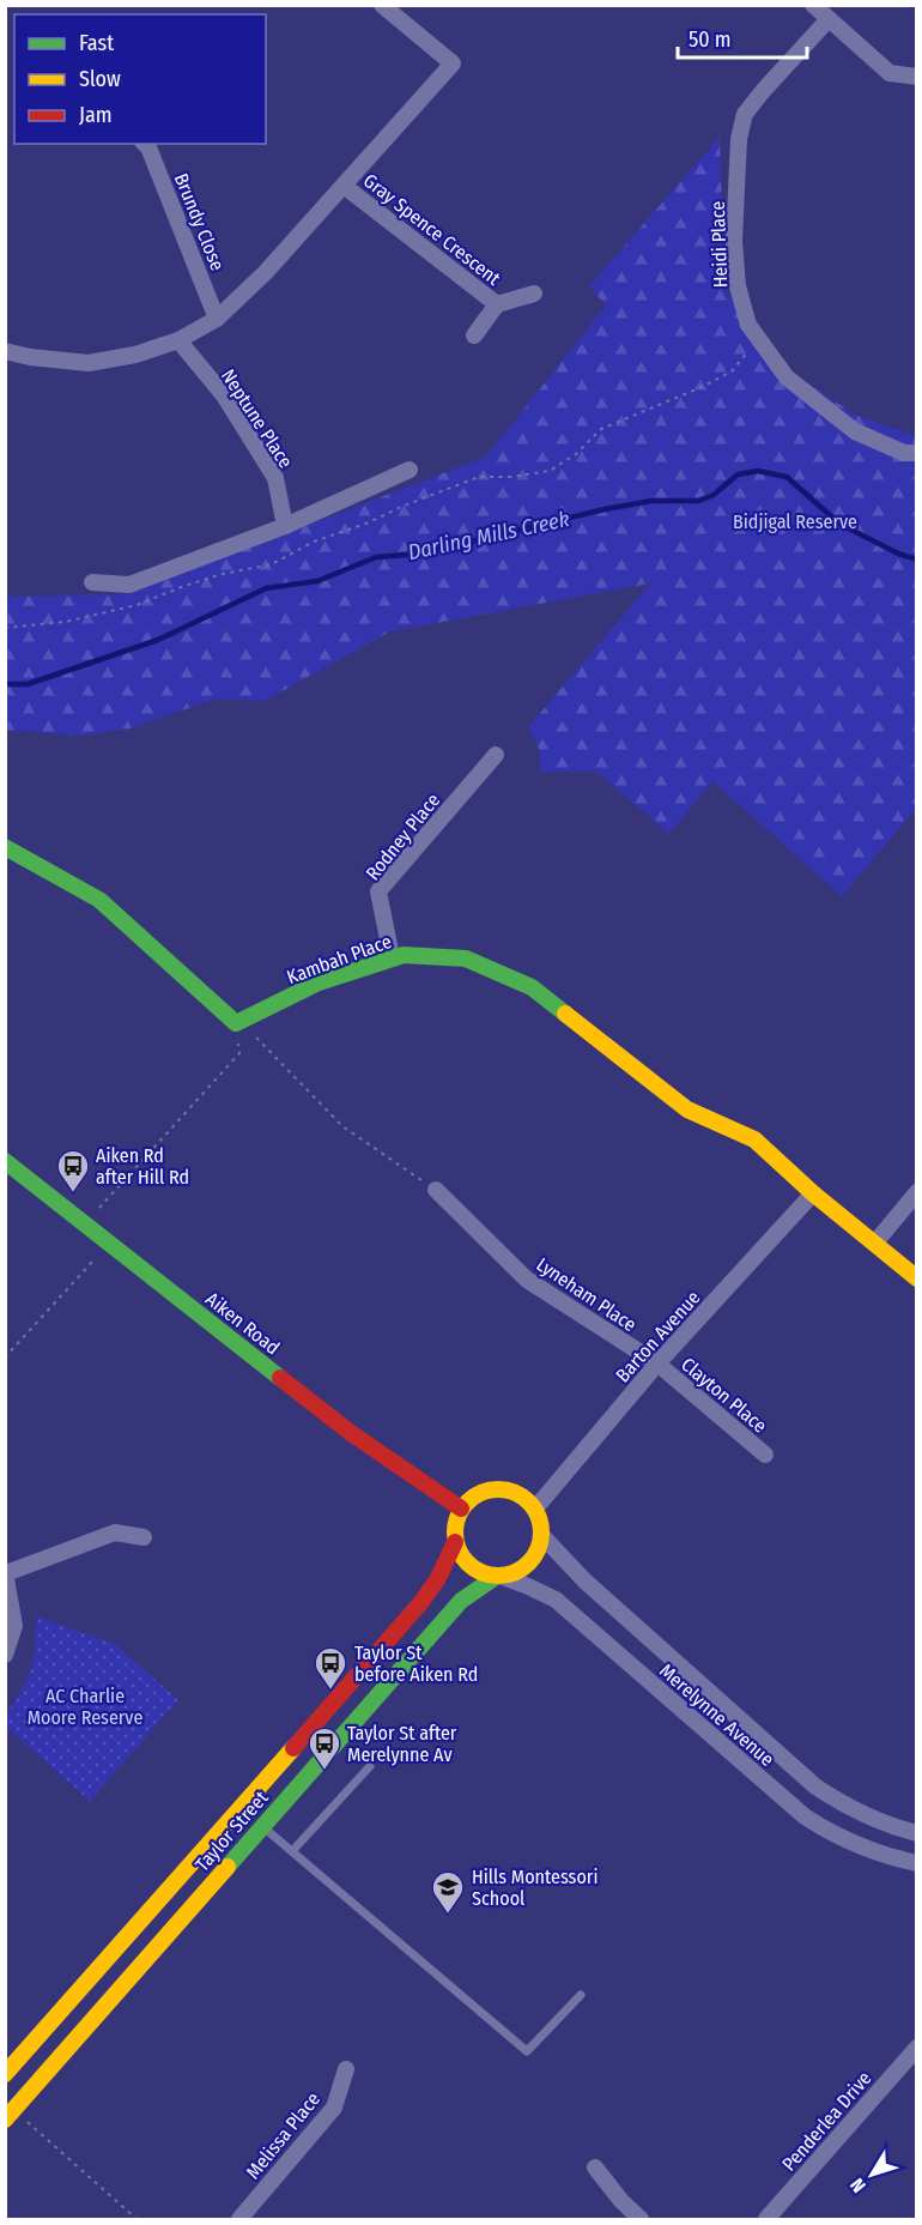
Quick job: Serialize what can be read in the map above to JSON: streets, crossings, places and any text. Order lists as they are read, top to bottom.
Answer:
{
  "streets": {
    "street": [
      "Brundy Close",
      "Gray Spence Crescent",
      "Heidi Place",
      "Neptune Place",
      "Rodney Place",
      "Kambah Place",
      "Lyneham Place",
      "Aiken Road",
      "Barton Avenue",
      "Clayton Place",
      "Merelynne Avenue",
      "Taylor Street",
      "Penderlea Drive",
      "Melissa Place"
    ]
  },
  "crossings": [
    ["Brundy Close", "Gray Spence Crescent"],
    ["Gray Spence Crescent", "Neptune Place"],
    ["Rodney Place", "Kambah Place"],
    ["Kambah Place", "Barton Avenue"],
    ["Lyneham Place", "Barton Avenue"],
    ["Lyneham Place", "Clayton Place"],
    ["Aiken Road", "Barton Avenue"],
    ["Aiken Road", "Merelynne Avenue"],
    ["Aiken Road", "Taylor Street"],
    ["Barton Avenue", "Clayton Place"],
    ["Barton Avenue", "Merelynne Avenue"],
    ["Barton Avenue", "Taylor Street"],
    ["Merelynne Avenue", "Taylor Street"]
  ],
  "water": ["Darling Mills Creek"],
  "parks": ["Bidjigal Reserve", "AC Charlie Moore Reserve"],
  "places": {
    "bus stop": ["Aiken Rd after Hill Rd", "Taylor St before Aiken Rd", "Taylor St after Merelynne Av"],
    "school or university": ["Hills Montessori School"]
  },
  "legend": ["Fast", "Slow", "Jam"],
  "scale_bar": "50 m",
  "north": "bottom left"
}
